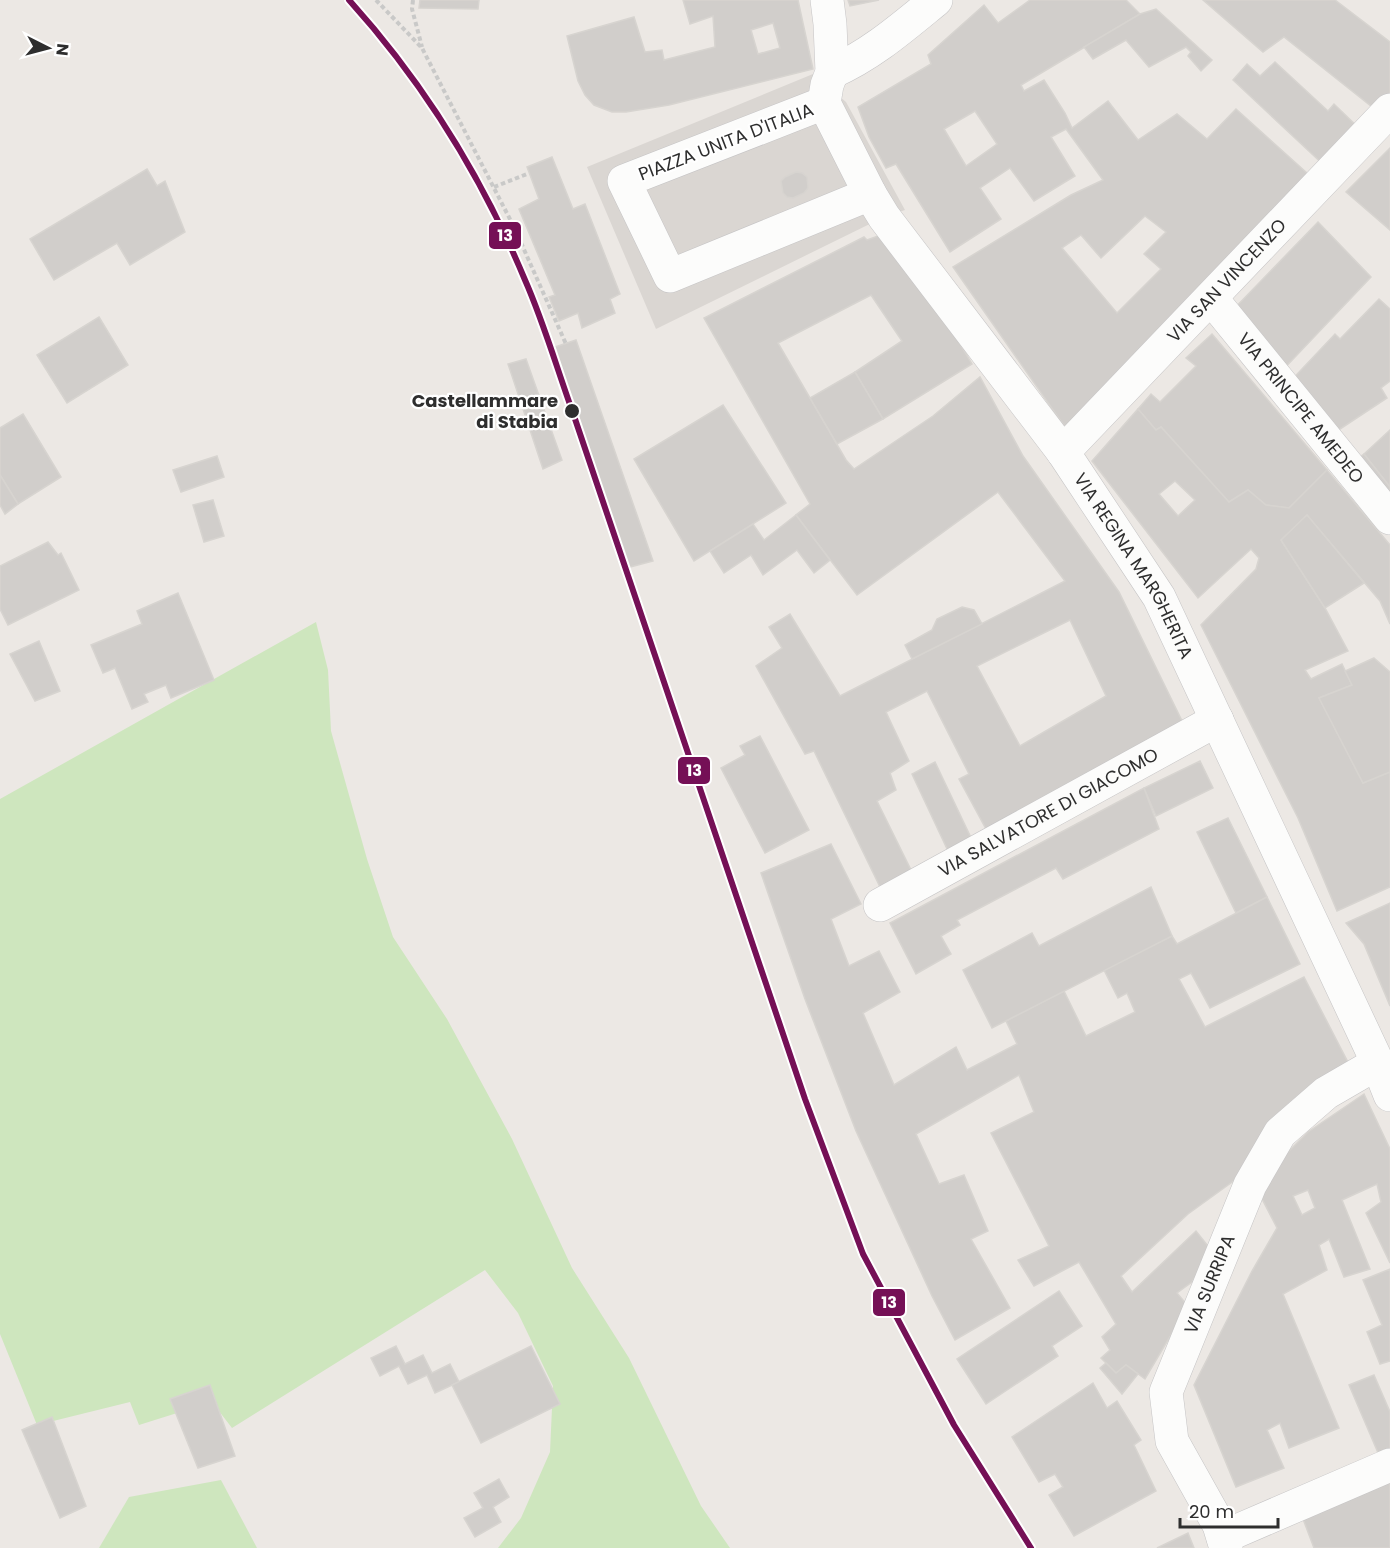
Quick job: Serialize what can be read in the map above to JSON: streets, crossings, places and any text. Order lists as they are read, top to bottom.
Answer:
{
  "streets": {
    "street": [
      "PIAZZA UNITA D'ITALIA",
      "VIA SAN VINCENZO",
      "VIA PRINCIPE AMEDEO",
      "VIA REGINA MARGHERITA",
      "VIA SALVATORE DI GIACOMO",
      "VIA SURRIPA"
    ]
  },
  "crossings": [
    ["PIAZZA UNITA D'ITALIA", "VIA REGINA MARGHERITA"],
    ["VIA SAN VINCENZO", "VIA PRINCIPE AMEDEO"],
    ["VIA SAN VINCENZO", "VIA REGINA MARGHERITA"],
    ["VIA REGINA MARGHERITA", "VIA SALVATORE DI GIACOMO"],
    ["VIA REGINA MARGHERITA", "VIA SURRIPA"]
  ],
  "places": ["Castellammare di Stabia"],
  "lines": ["transit line 13"],
  "scale_bar": "20 m",
  "north": "right"
}
